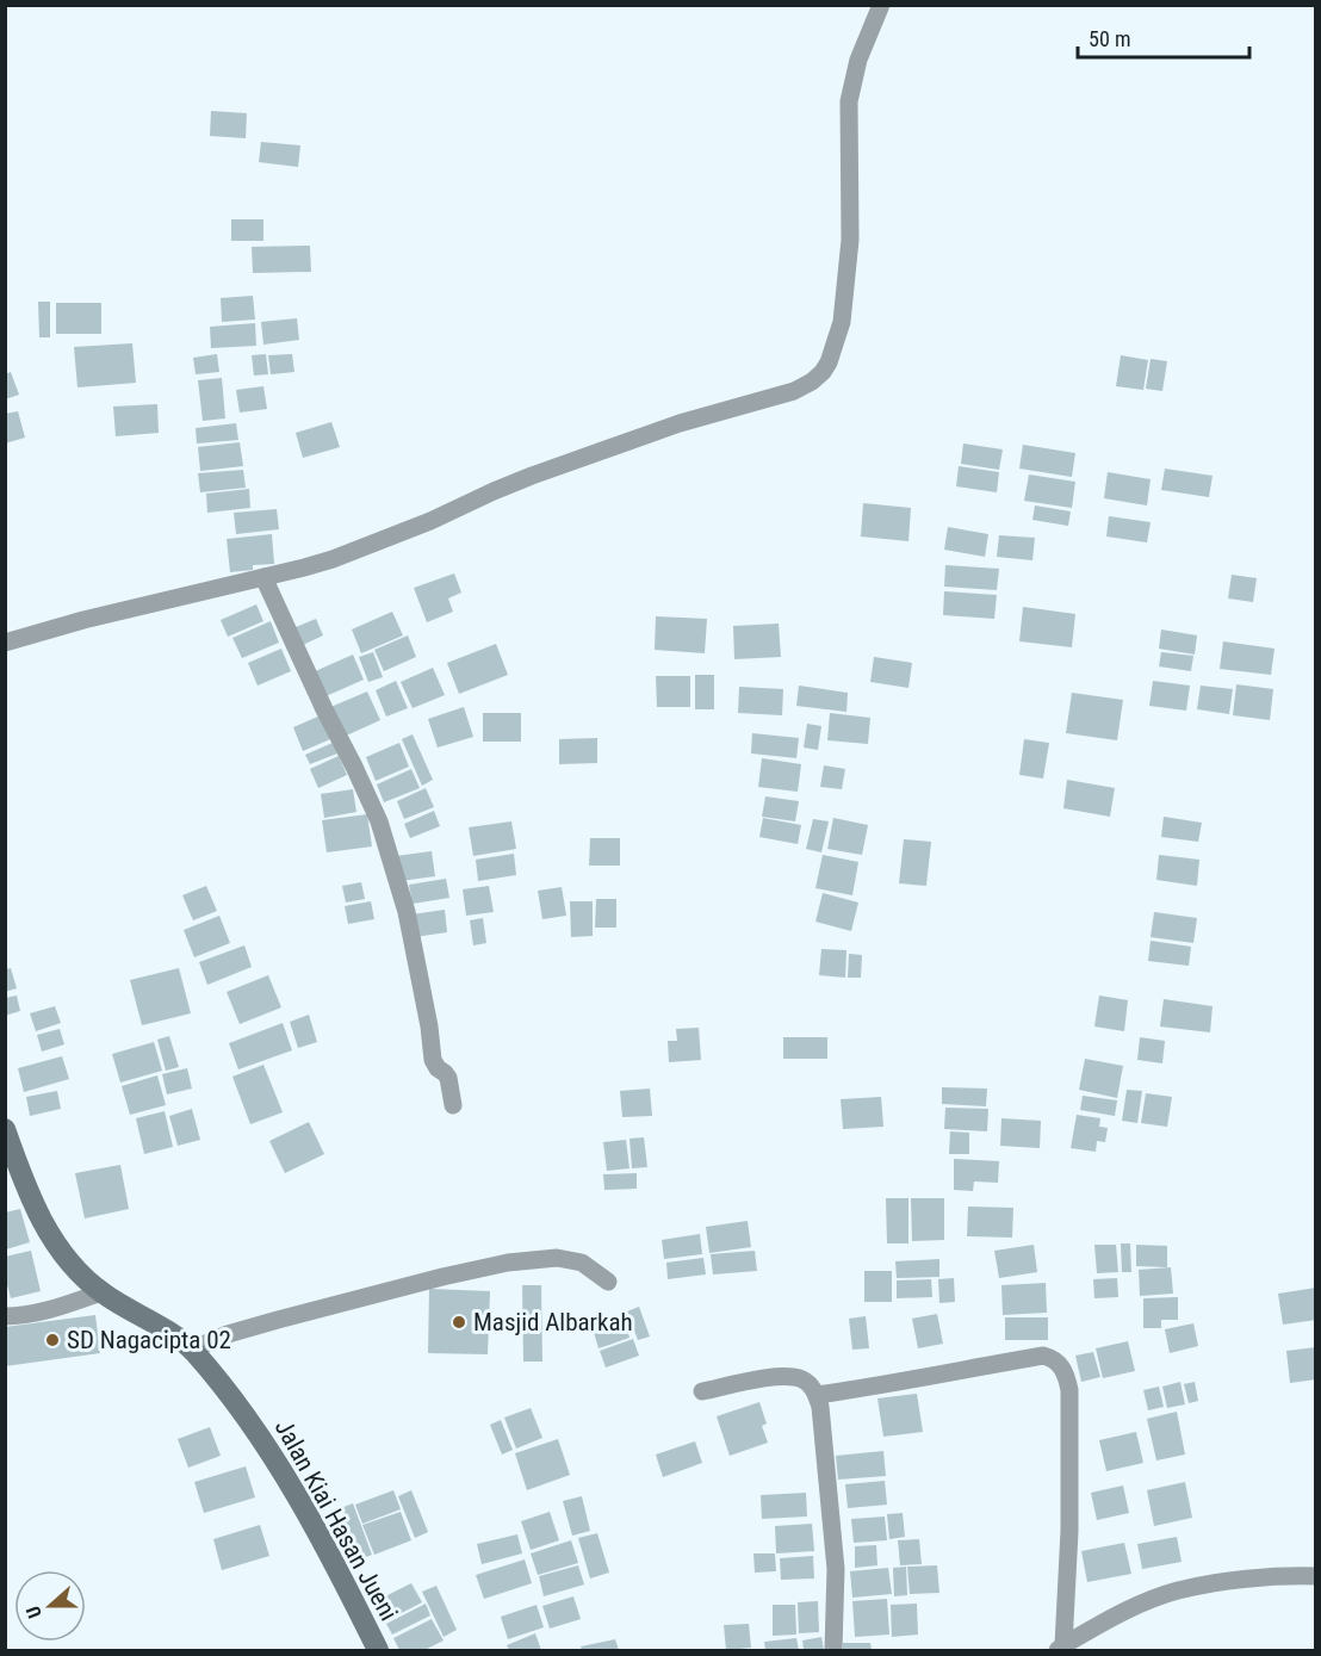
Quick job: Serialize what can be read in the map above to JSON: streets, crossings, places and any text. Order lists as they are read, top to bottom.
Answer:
{
  "streets": {
    "street": ["Jalan Kiai Hasan Jueni"]
  },
  "places": ["Masjid Albarkah", "SD Nagacipta 02"],
  "scale_bar": "50 m",
  "north": "left"
}
